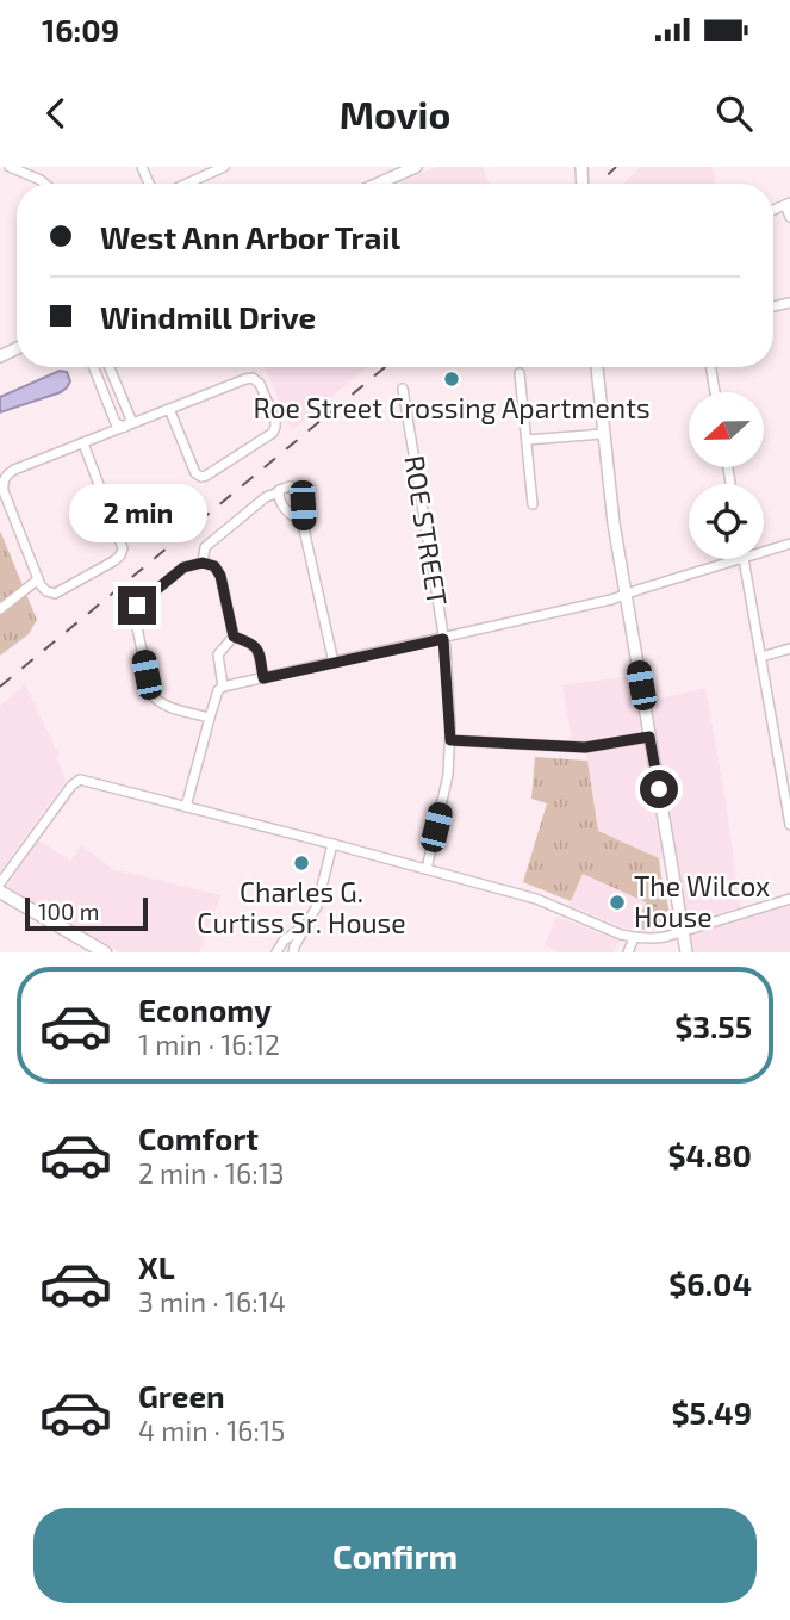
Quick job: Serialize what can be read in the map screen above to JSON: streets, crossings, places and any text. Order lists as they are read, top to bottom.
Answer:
{
  "streets": {
    "street": ["ROE STREET"]
  },
  "places": ["Roe Street Crossing Apartments", "Charles G. Curtiss Sr. House", "The Wilcox House"],
  "scale_bar": "100 m",
  "north": "left",
  "page": {
    "status": "16:09",
    "header": "Movio",
    "banner": ["West Ann Arbor Trail", "Windmill Drive"],
    "bubble": "2 min",
    "scale": "100 m",
    "list": [
      {
        "name": "Economy",
        "note": "1 min · 16:12",
        "value": "$3.55"
      },
      {
        "name": "Comfort",
        "note": "2 min · 16:13",
        "value": "$4.80"
      },
      {
        "name": "XL",
        "note": "3 min · 16:14",
        "value": "$6.04"
      },
      {
        "name": "Green",
        "note": "4 min · 16:15",
        "value": "$5.49"
      }
    ],
    "buttons": "Confirm"
  }
}
